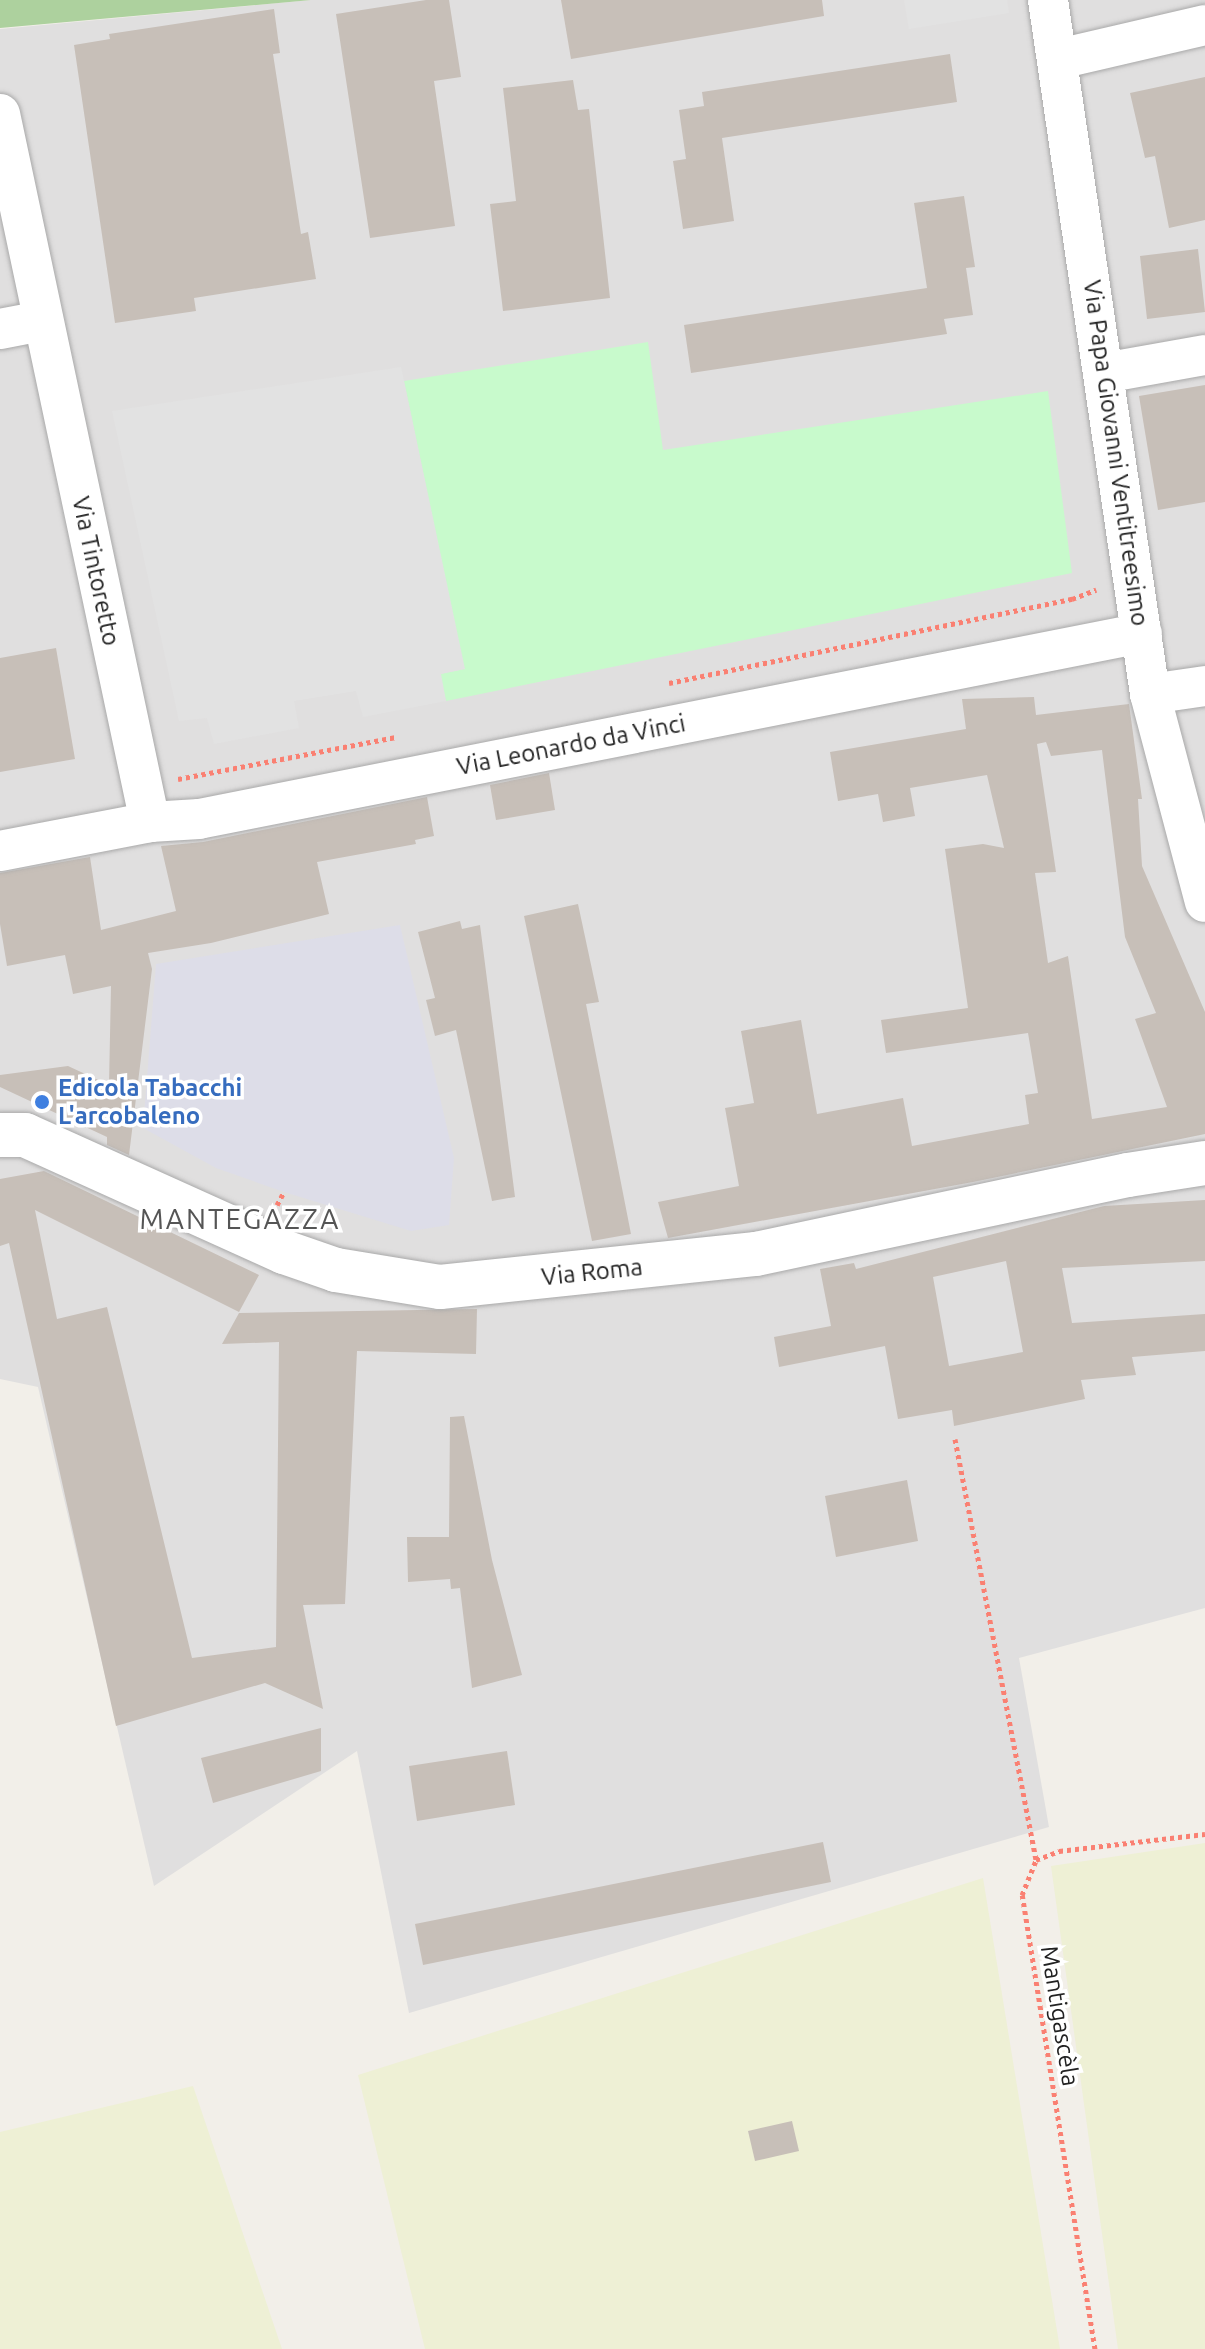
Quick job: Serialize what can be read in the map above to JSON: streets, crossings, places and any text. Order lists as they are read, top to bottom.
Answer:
{
  "streets": {
    "street": [
      "Via Papa Giovanni Ventitreesimo",
      "Via Tintoretto",
      "Via Leonardo da Vinci",
      "Via Roma"
    ],
    "path": ["Mantigascèla"]
  },
  "crossings": [
    ["Via Papa Giovanni Ventitreesimo", "Via Leonardo da Vinci"],
    ["Via Tintoretto", "Via Leonardo da Vinci"]
  ],
  "districts": ["MANTEGAZZA"],
  "places": ["Edicola Tabacchi L'arcobaleno"]
}
